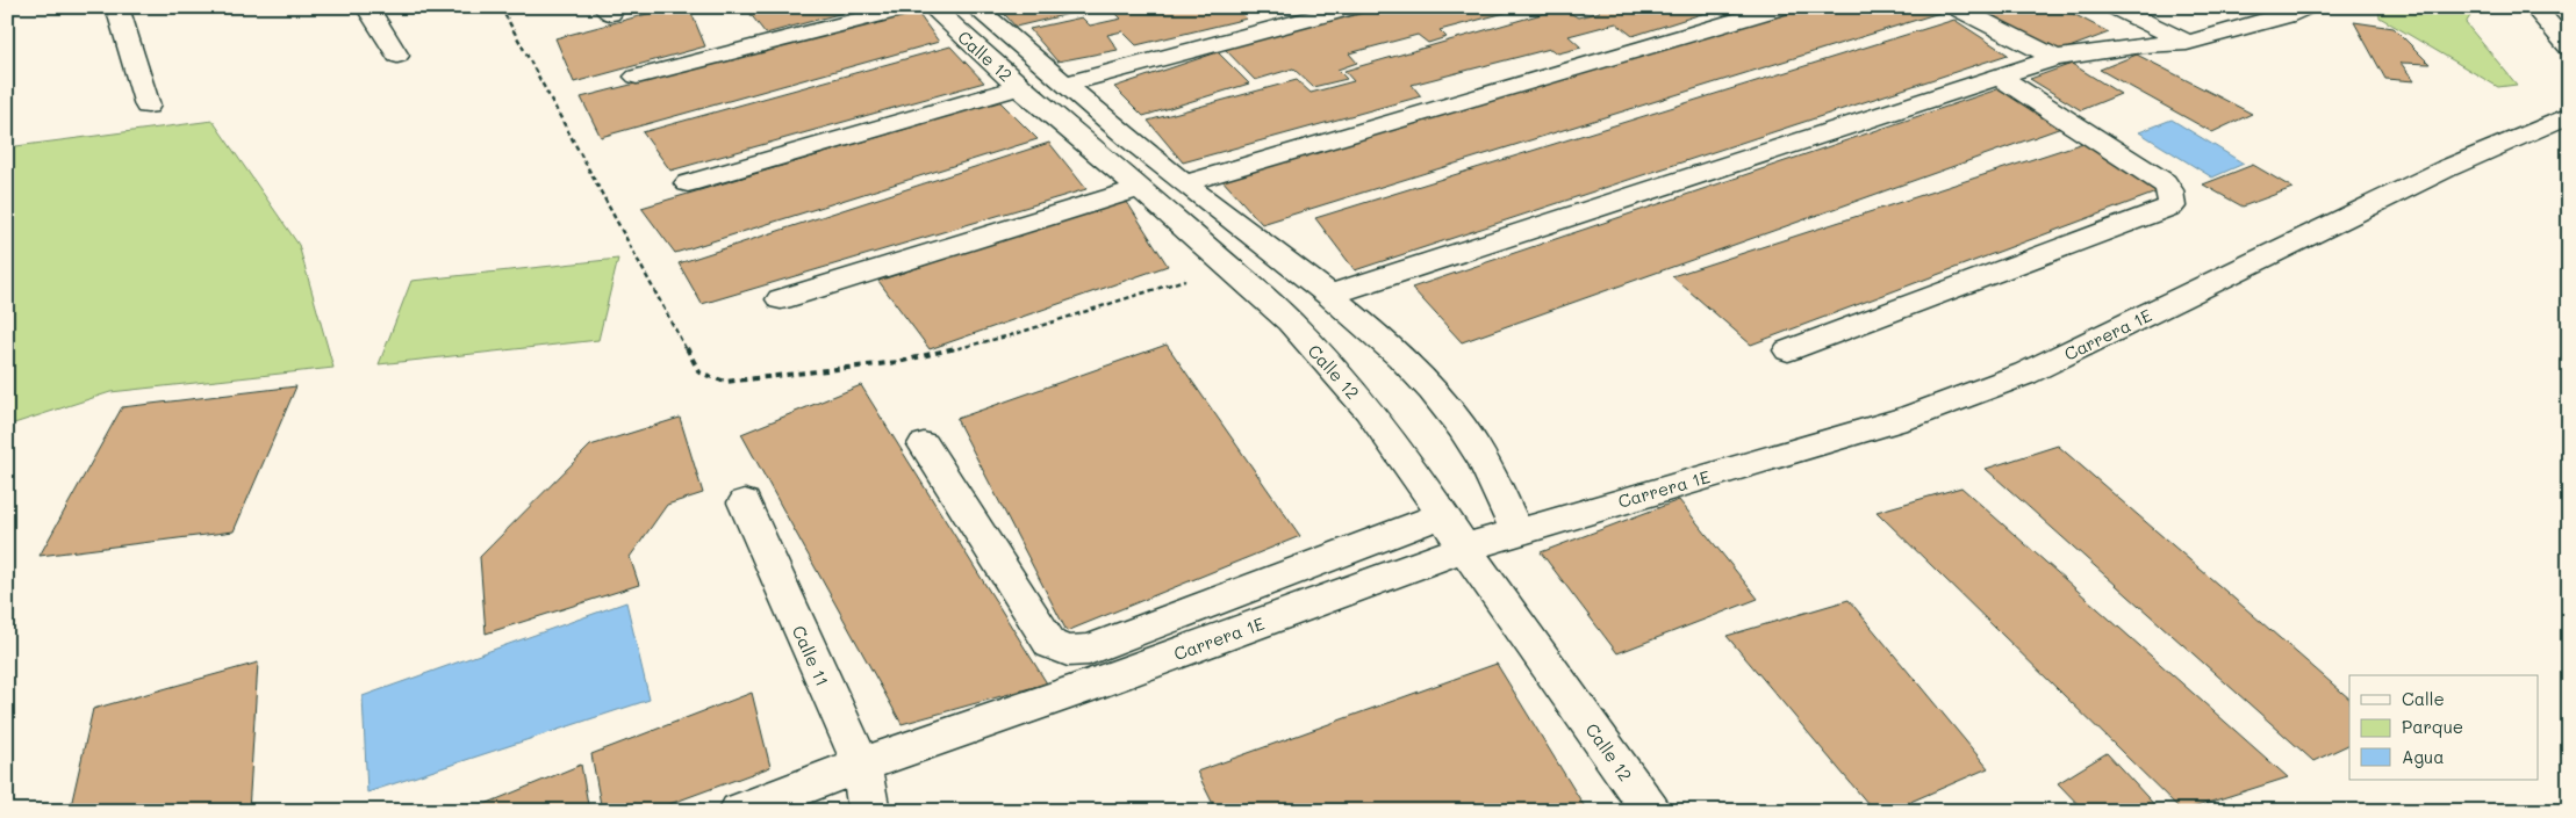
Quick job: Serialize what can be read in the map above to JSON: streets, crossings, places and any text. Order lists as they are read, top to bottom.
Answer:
{
  "streets": {
    "main road": ["Calle 12", "Carrera 1E", "Calle 11"]
  },
  "crossings": [
    ["Calle 12", "Carrera 1E"],
    ["Carrera 1E", "Calle 11"]
  ],
  "legend": ["Calle", "Parque", "Agua"]
}
